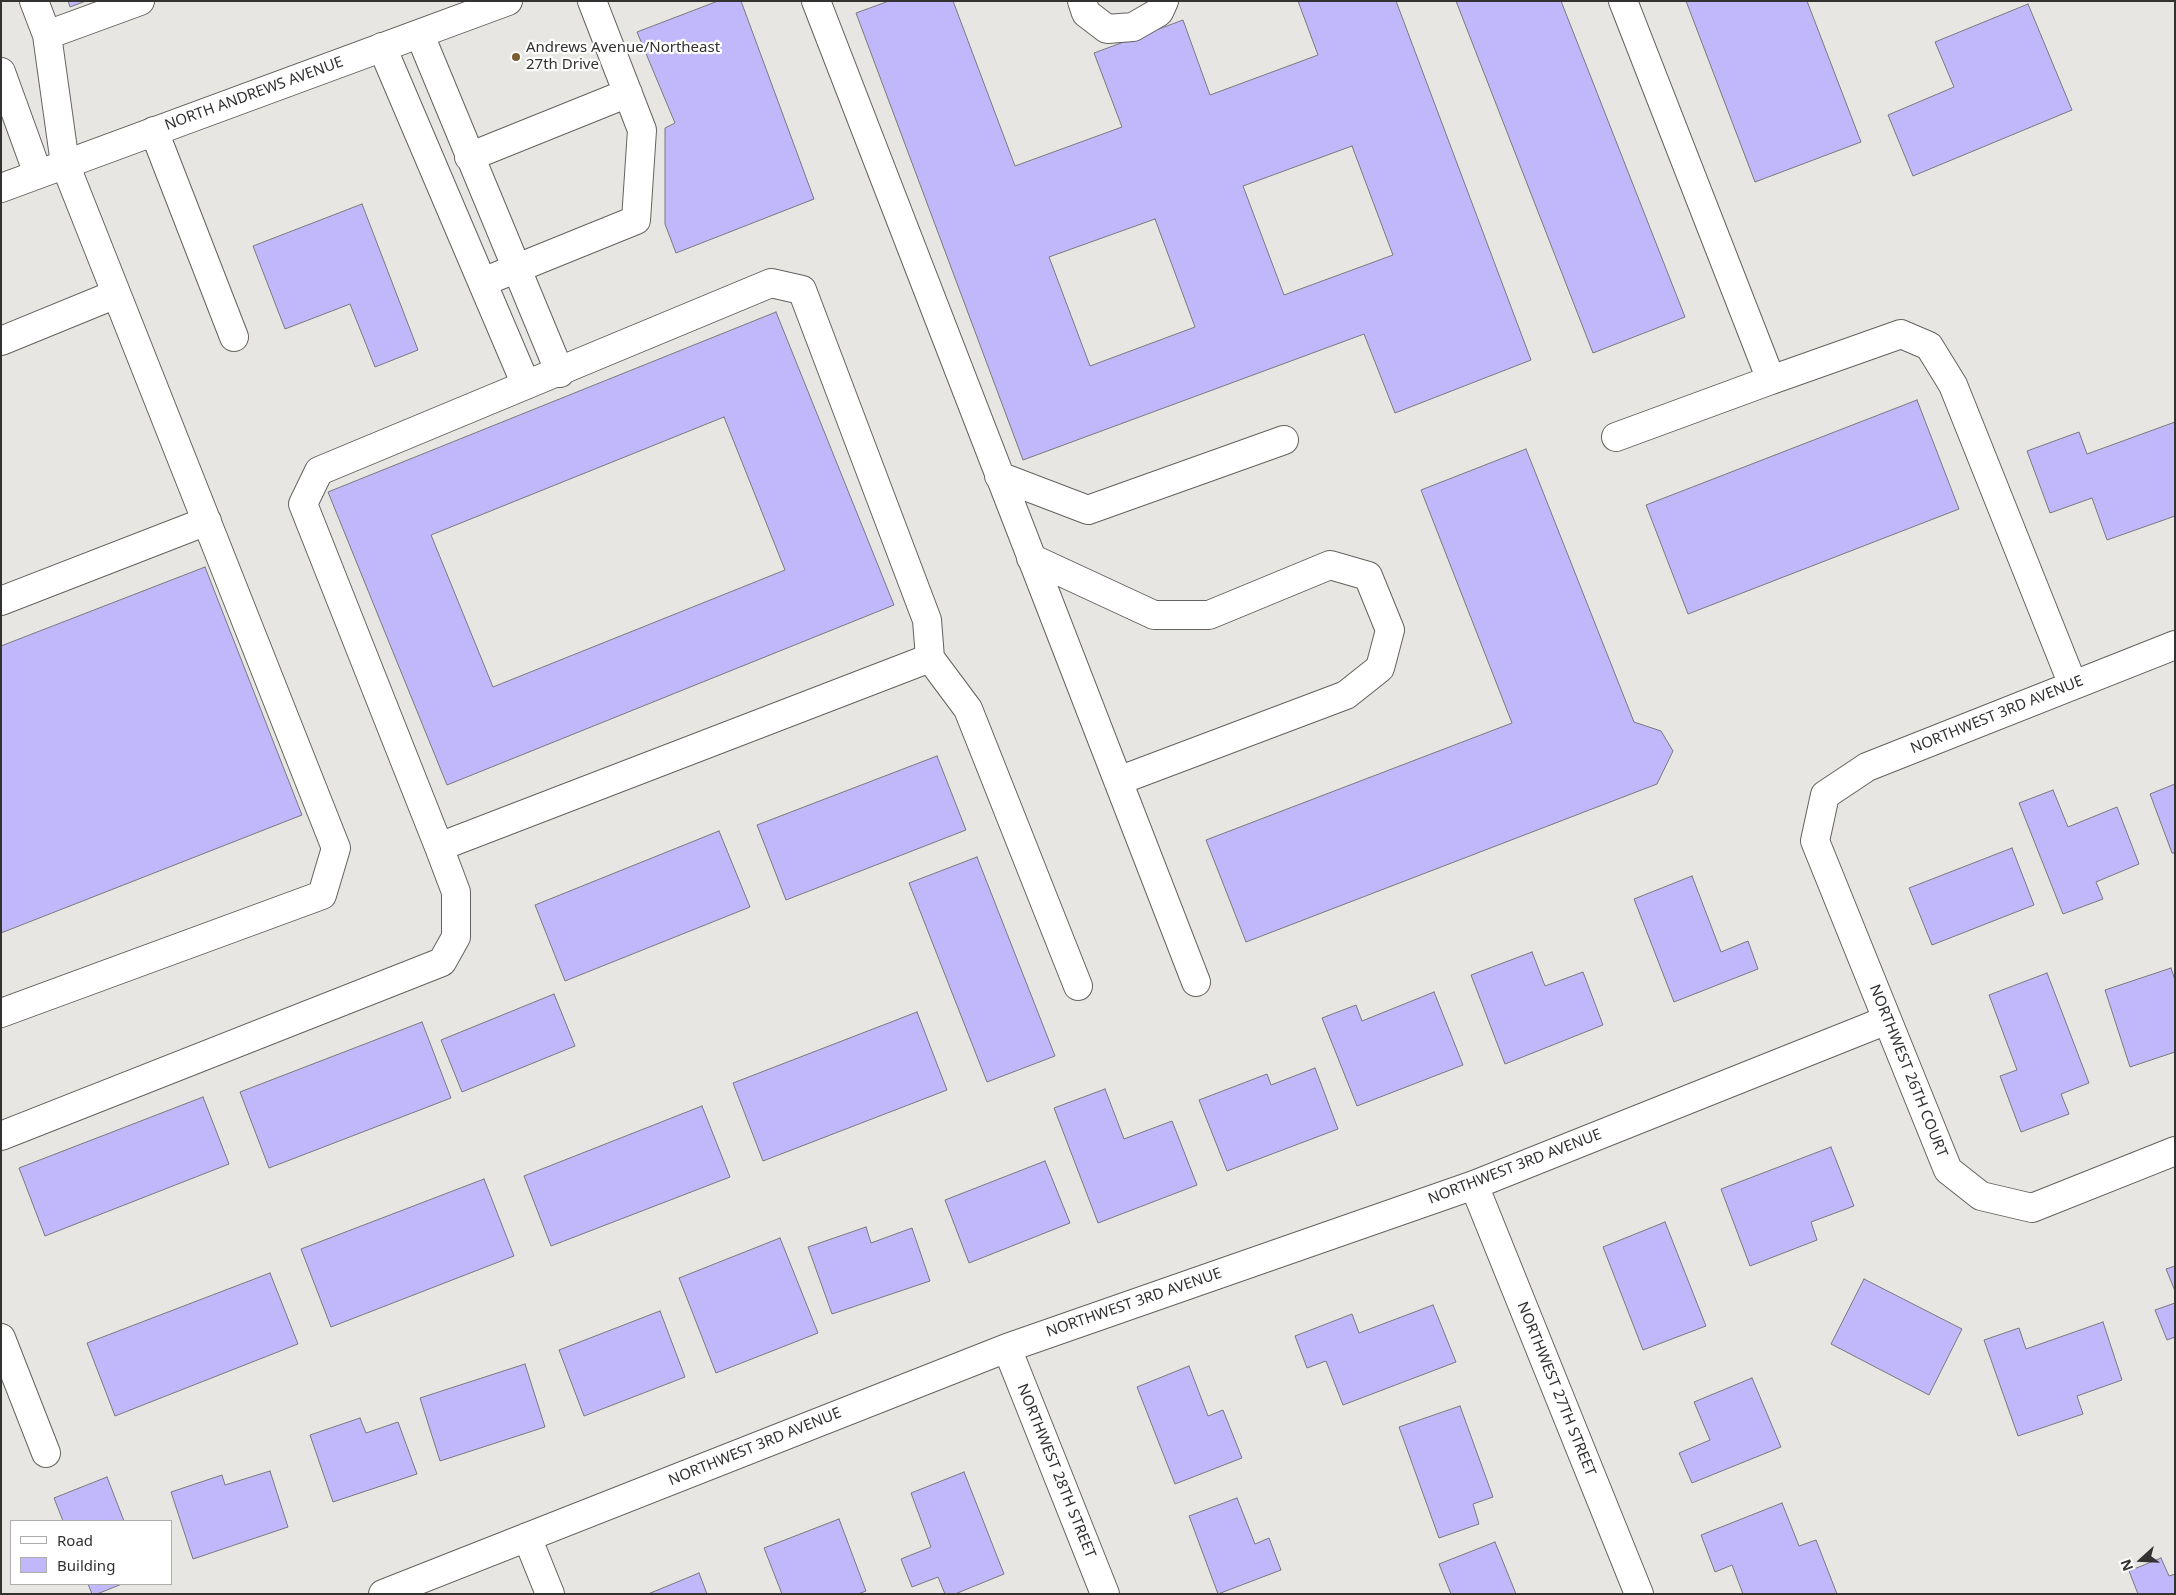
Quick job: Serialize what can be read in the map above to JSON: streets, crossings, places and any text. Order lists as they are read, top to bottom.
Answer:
{
  "streets": {
    "street": [
      "NORTH ANDREWS AVENUE",
      "NORTHWEST 3RD AVENUE",
      "NORTHWEST 26TH COURT",
      "NORTHWEST 27TH STREET",
      "NORTHWEST 28TH STREET"
    ]
  },
  "crossings": [
    ["NORTHWEST 3RD AVENUE", "NORTHWEST 26TH COURT"],
    ["NORTHWEST 3RD AVENUE", "NORTHWEST 27TH STREET"],
    ["NORTHWEST 3RD AVENUE", "NORTHWEST 28TH STREET"]
  ],
  "places": ["Andrews Avenue/Northeast 27th Drive"],
  "legend": ["Road", "Building"],
  "north": "left"
}
